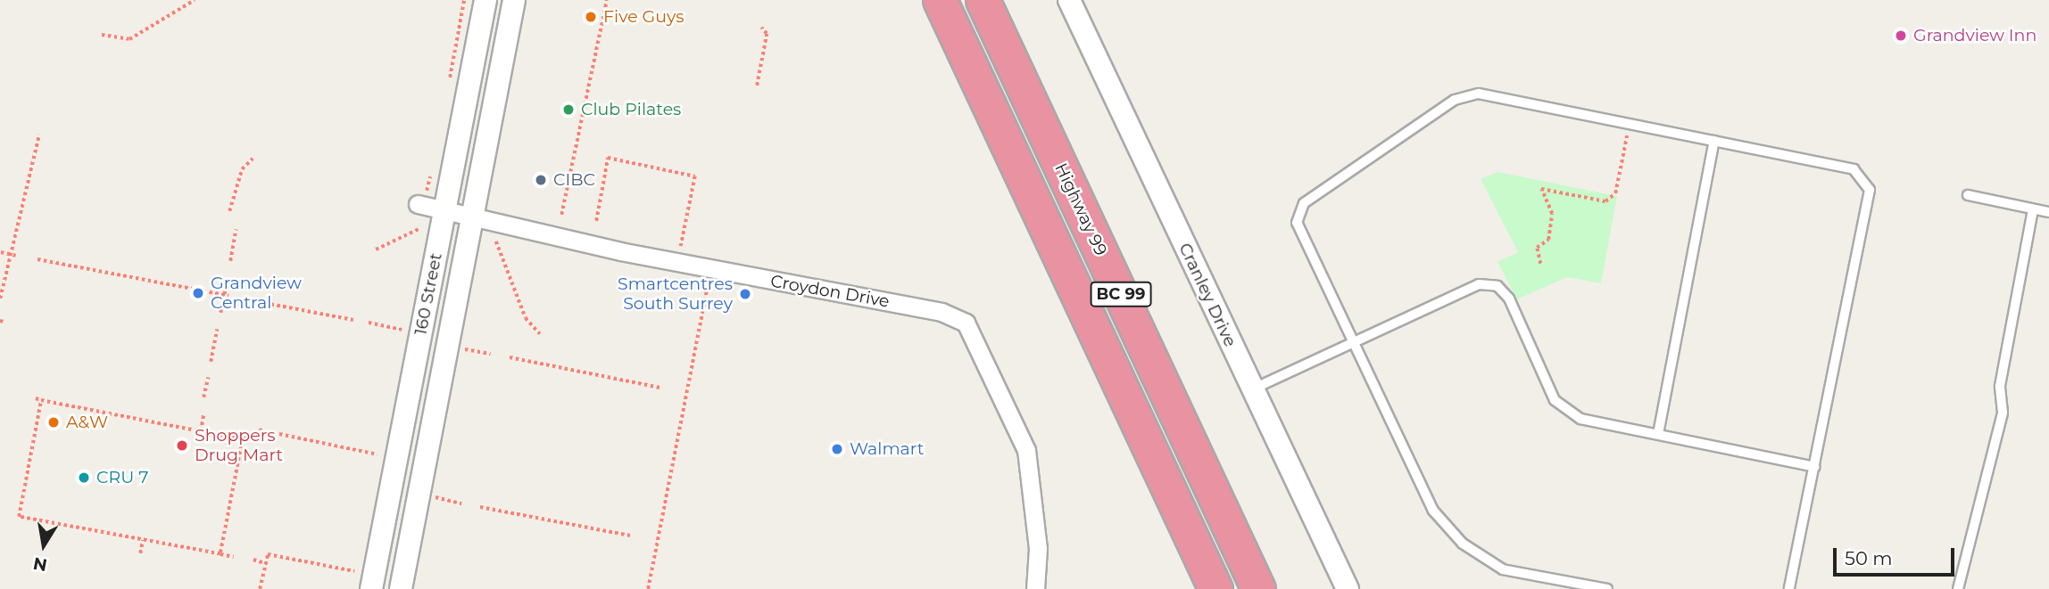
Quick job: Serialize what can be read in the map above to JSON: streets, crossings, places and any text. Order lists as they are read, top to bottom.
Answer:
{
  "streets": {
    "highway": ["Highway 99", "BC 99"],
    "street": ["Croydon Drive", "160 Street", "Cranley Drive"]
  },
  "crossings": [
    ["Croydon Drive", "160 Street"]
  ],
  "places": [
    "Five Guys",
    "Grandview Inn",
    "Club Pilates",
    "CIBC",
    "Grandview Central",
    "Smartcentres South Surrey",
    "A&W",
    "Shoppers Drug Mart",
    "Walmart",
    "CRU 7"
  ],
  "scale_bar": "50 m",
  "north": "bottom"
}
